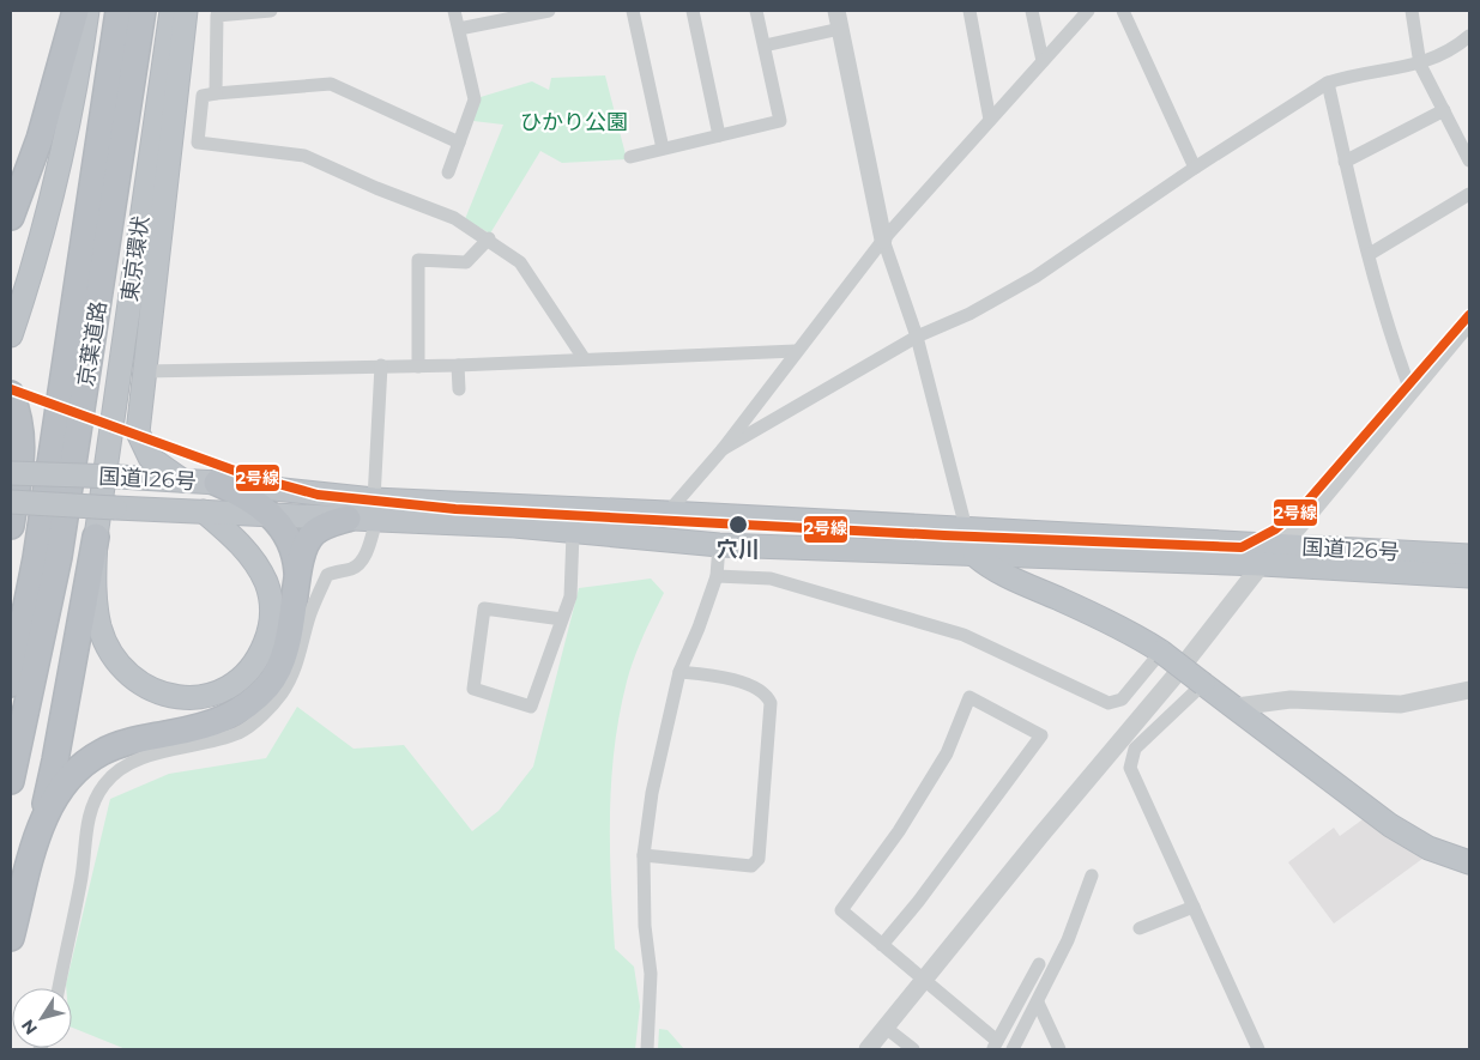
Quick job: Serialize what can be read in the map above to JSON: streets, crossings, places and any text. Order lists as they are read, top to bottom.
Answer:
{
  "streets": {
    "highway": ["東京環状", "京葉道路", "国道126号"]
  },
  "crossings": [
    ["東京環状", "国道126号"]
  ],
  "parks": ["ひかり公園"],
  "places": ["穴川"],
  "lines": ["transit line 2号線"],
  "north": "bottom left"
}
